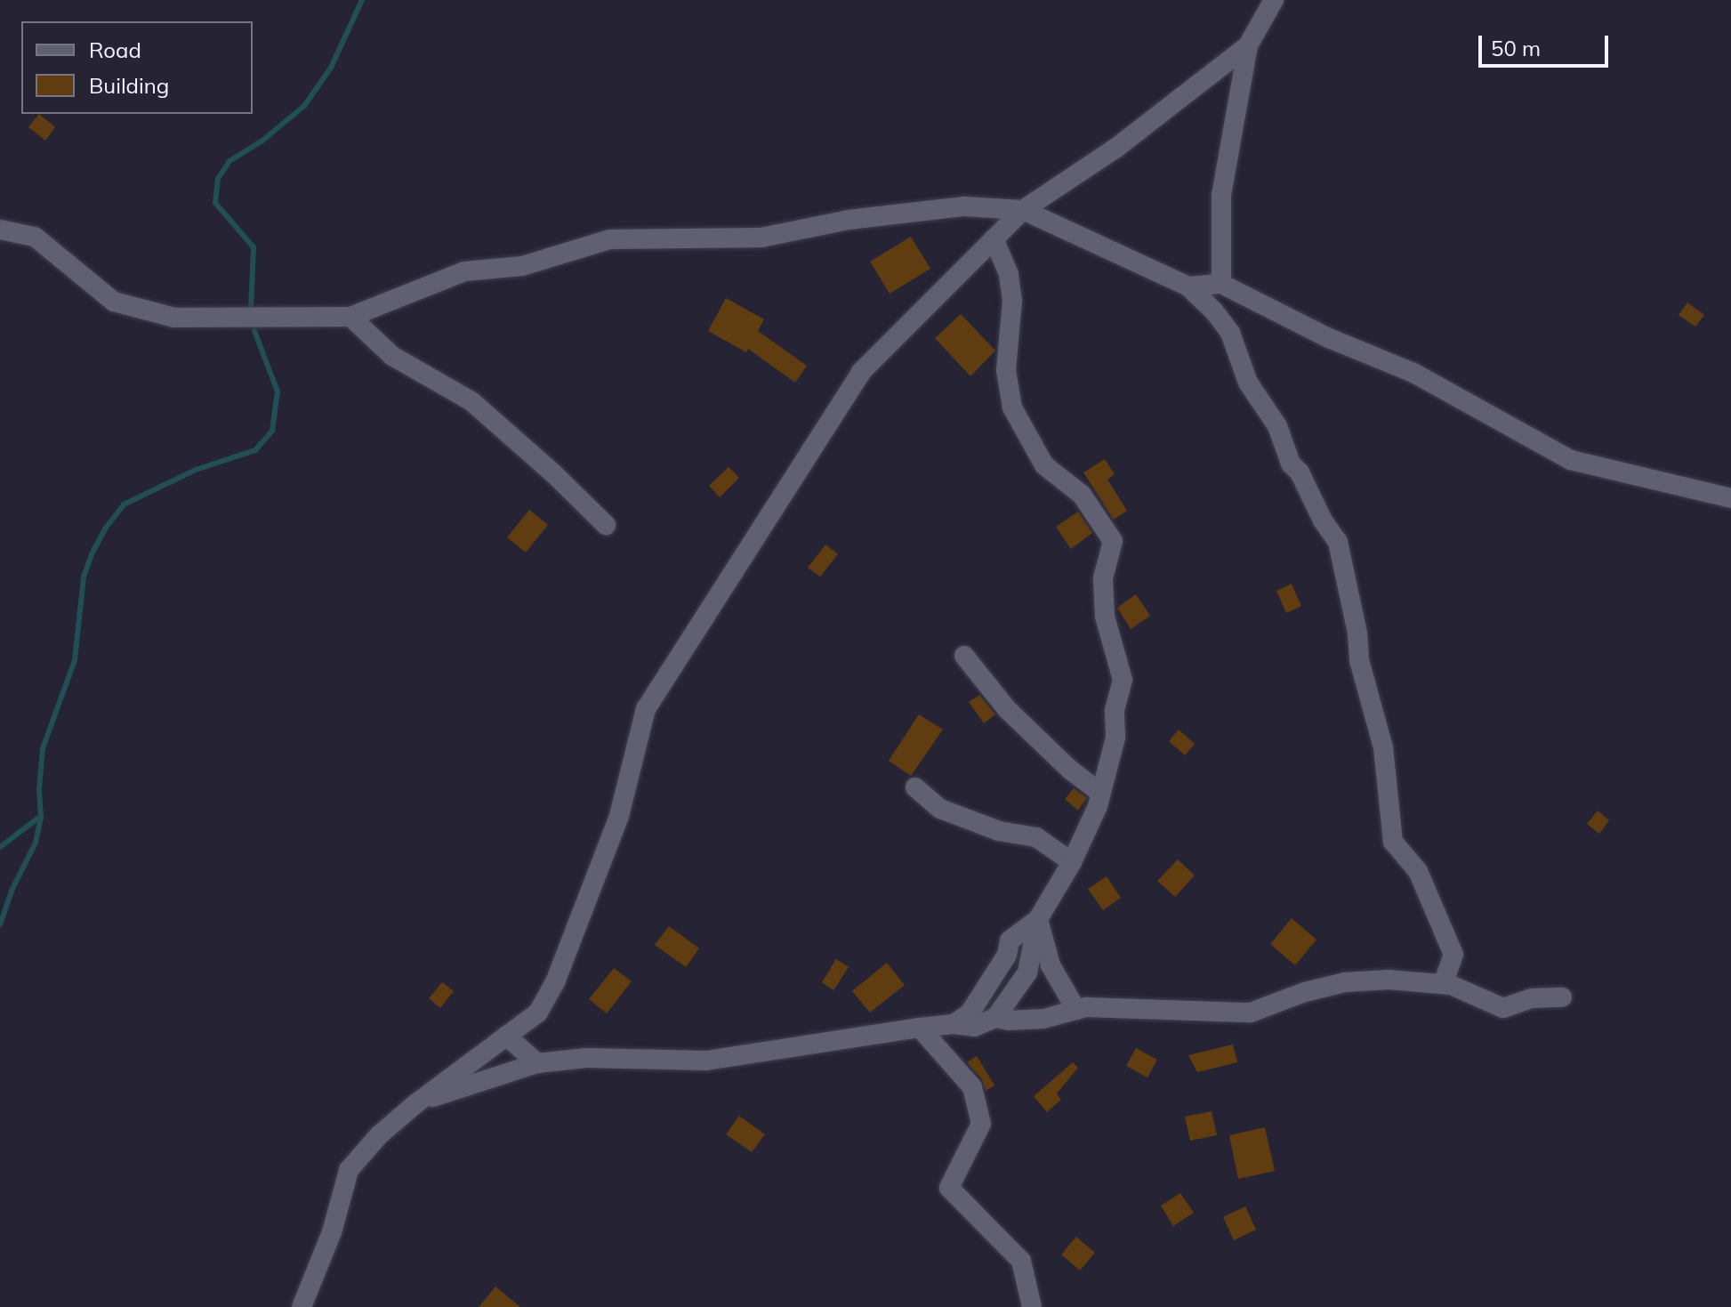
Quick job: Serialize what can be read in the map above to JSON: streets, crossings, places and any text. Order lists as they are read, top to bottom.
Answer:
{
  "legend": ["Road", "Building"],
  "scale_bar": "50 m"
}
